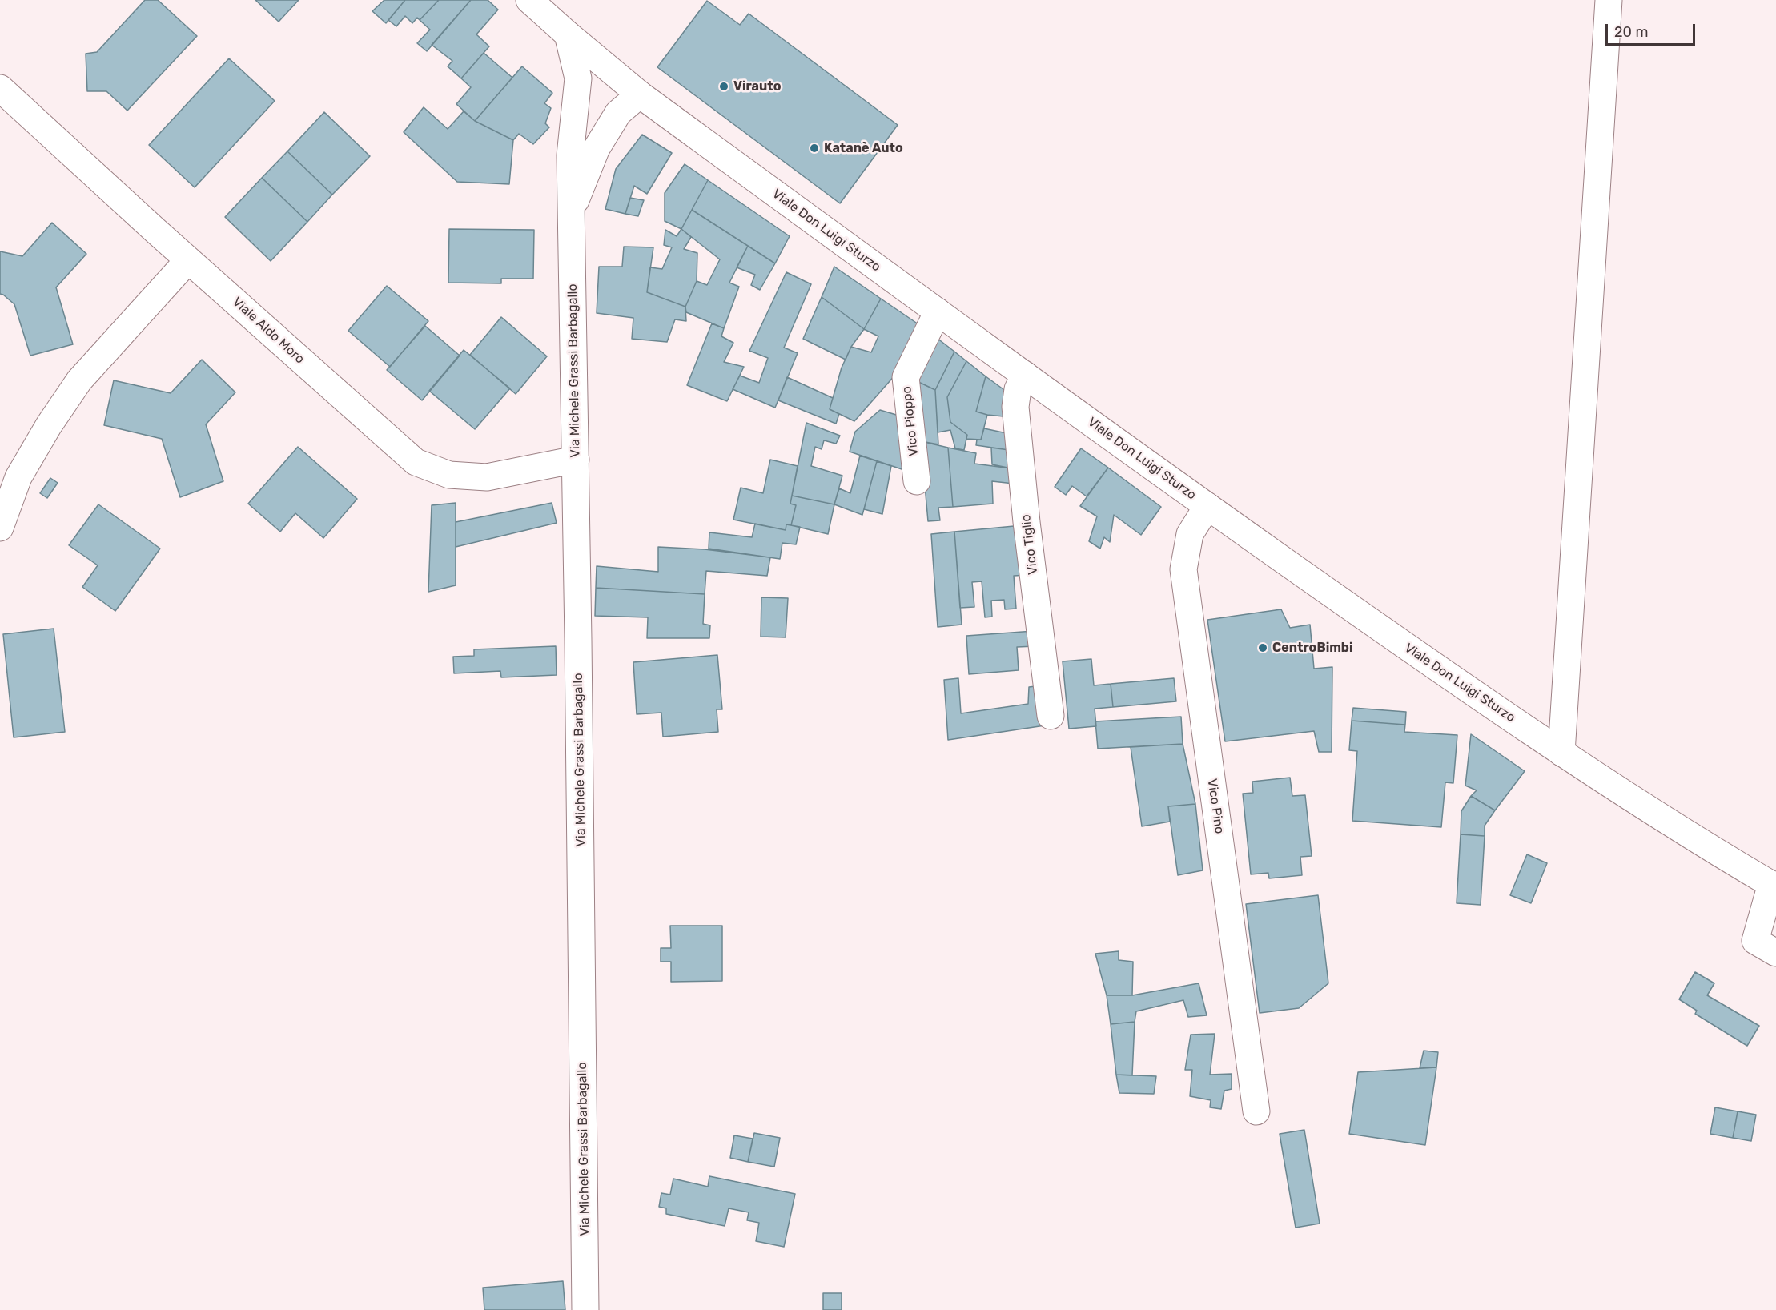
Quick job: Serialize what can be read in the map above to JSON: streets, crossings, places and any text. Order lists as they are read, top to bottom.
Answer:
{
  "streets": {
    "street": [
      "Viale Don Luigi Sturzo",
      "Viale Aldo Moro",
      "Via Michele Grassi Barbagallo",
      "Vico Pioppo",
      "Vico Tiglio",
      "Vico Pino"
    ]
  },
  "crossings": [
    ["Viale Don Luigi Sturzo", "Via Michele Grassi Barbagallo"],
    ["Viale Don Luigi Sturzo", "Vico Pioppo"],
    ["Viale Don Luigi Sturzo", "Vico Tiglio"],
    ["Viale Don Luigi Sturzo", "Vico Pino"],
    ["Viale Aldo Moro", "Via Michele Grassi Barbagallo"]
  ],
  "places": ["Virauto", "Katanè Auto", "CentroBimbi"],
  "scale_bar": "20 m"
}
